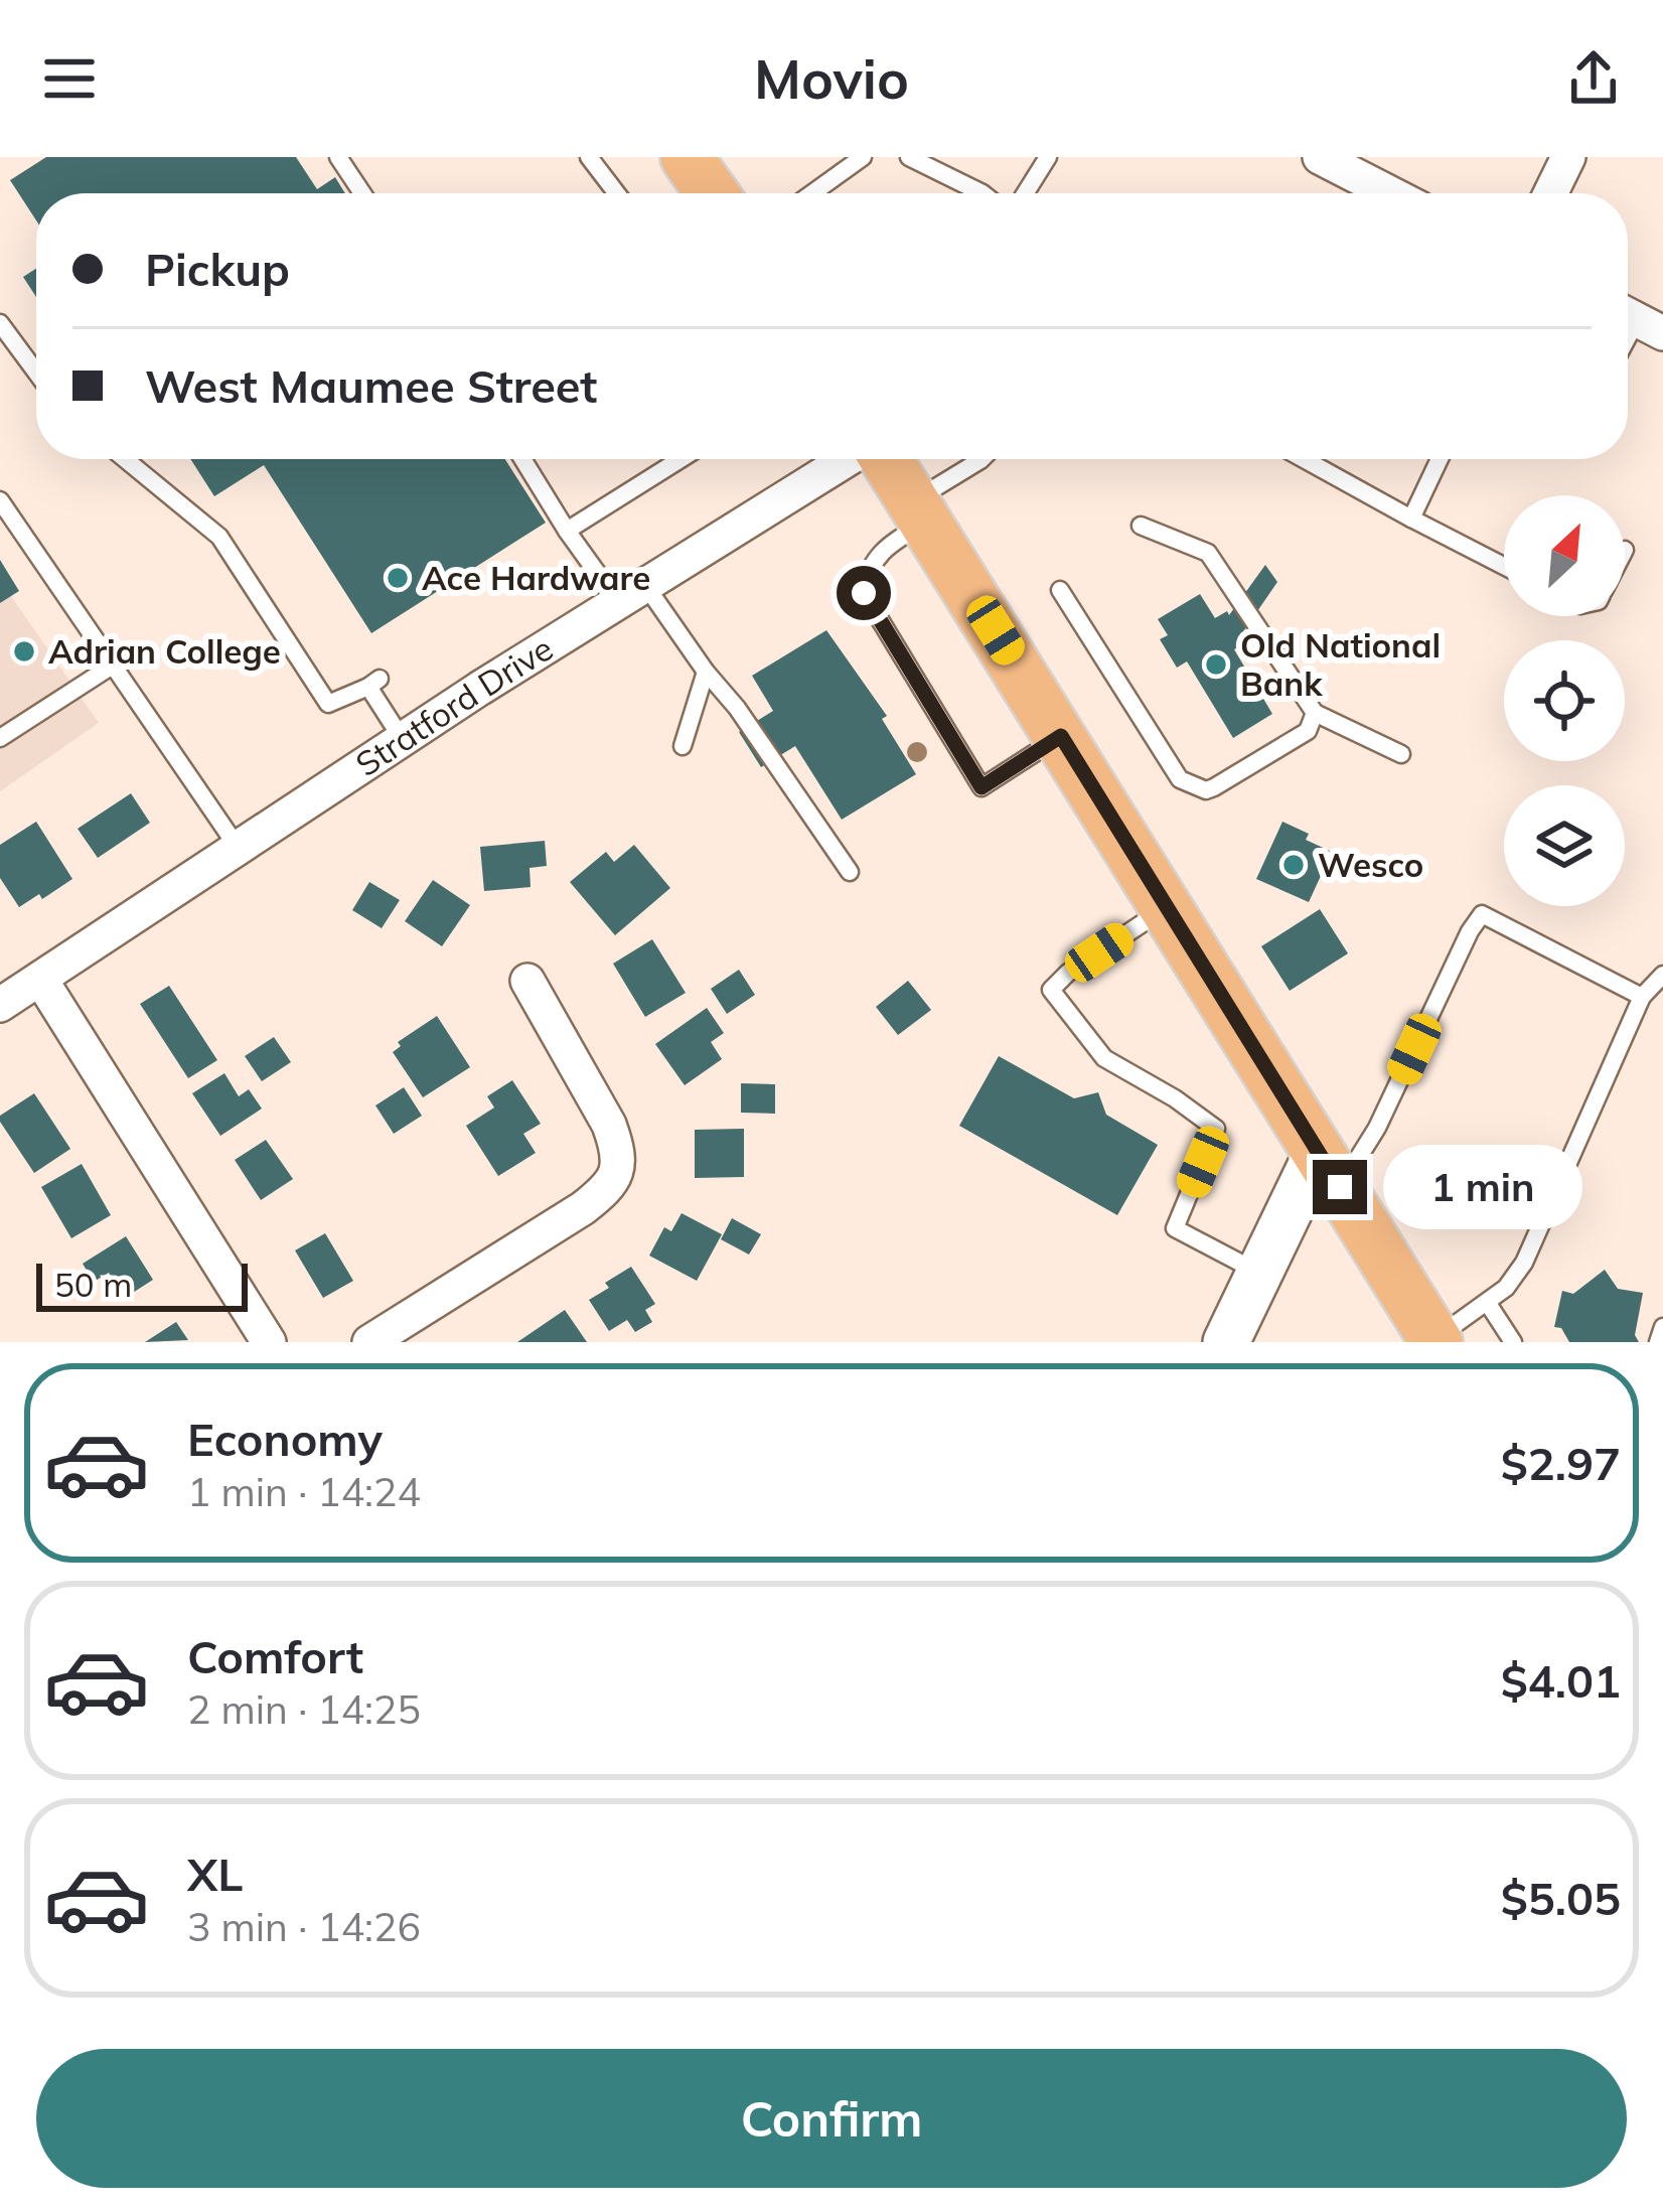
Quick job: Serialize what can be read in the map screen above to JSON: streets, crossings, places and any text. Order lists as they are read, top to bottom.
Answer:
{
  "streets": {
    "street": ["Stratford Drive"]
  },
  "places": [
    "Ace Hardware",
    "Adrian College",
    "Old National Bank",
    "Wesco"
  ],
  "scale_bar": "50 m",
  "north": "top right",
  "page": {
    "header": "Movio",
    "banner": ["Pickup", "West Maumee Street"],
    "bubble": "1 min",
    "scale": "50 m",
    "list": [
      {
        "name": "Economy",
        "note": "1 min · 14:24",
        "value": "$2.97"
      },
      {
        "name": "Comfort",
        "note": "2 min · 14:25",
        "value": "$4.01"
      },
      {
        "name": "XL",
        "note": "3 min · 14:26",
        "value": "$5.05"
      }
    ],
    "buttons": "Confirm"
  }
}
